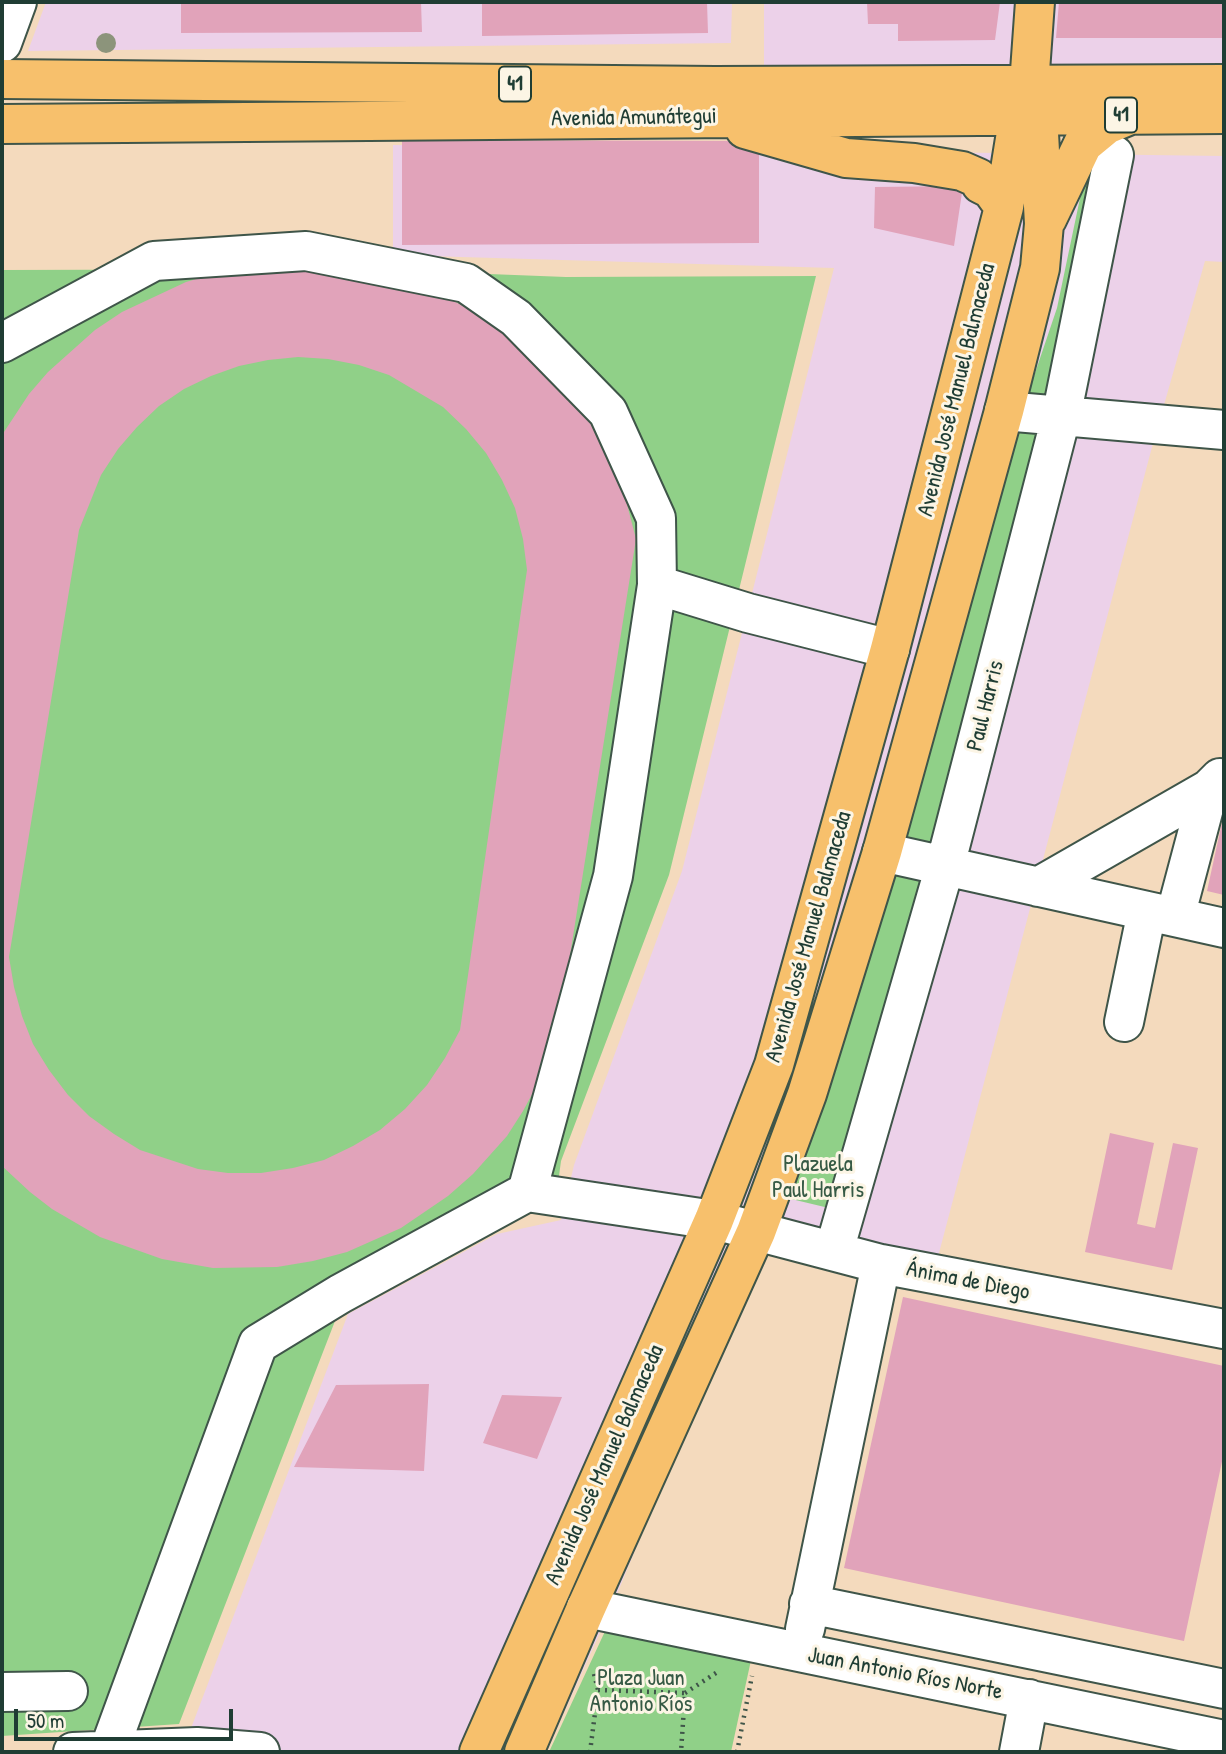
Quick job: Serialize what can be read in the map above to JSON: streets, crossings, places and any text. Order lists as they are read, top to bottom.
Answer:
{
  "streets": {
    "main road": ["41", "Avenida Amunátegui", "Avenida José Manuel Balmaceda"],
    "street": ["Paul Harris", "Ánima de Diego", "Juan Antonio Ríos Norte"]
  },
  "crossings": [
    ["Avenida Amunátegui", "Avenida José Manuel Balmaceda"],
    ["Avenida José Manuel Balmaceda", "Ánima de Diego"],
    ["Avenida José Manuel Balmaceda", "Juan Antonio Ríos Norte"],
    ["Paul Harris", "Ánima de Diego"]
  ],
  "parks": ["Plazuela Paul Harris", "Plaza Juan Antonio Ríos"],
  "scale_bar": "50 m"
}
